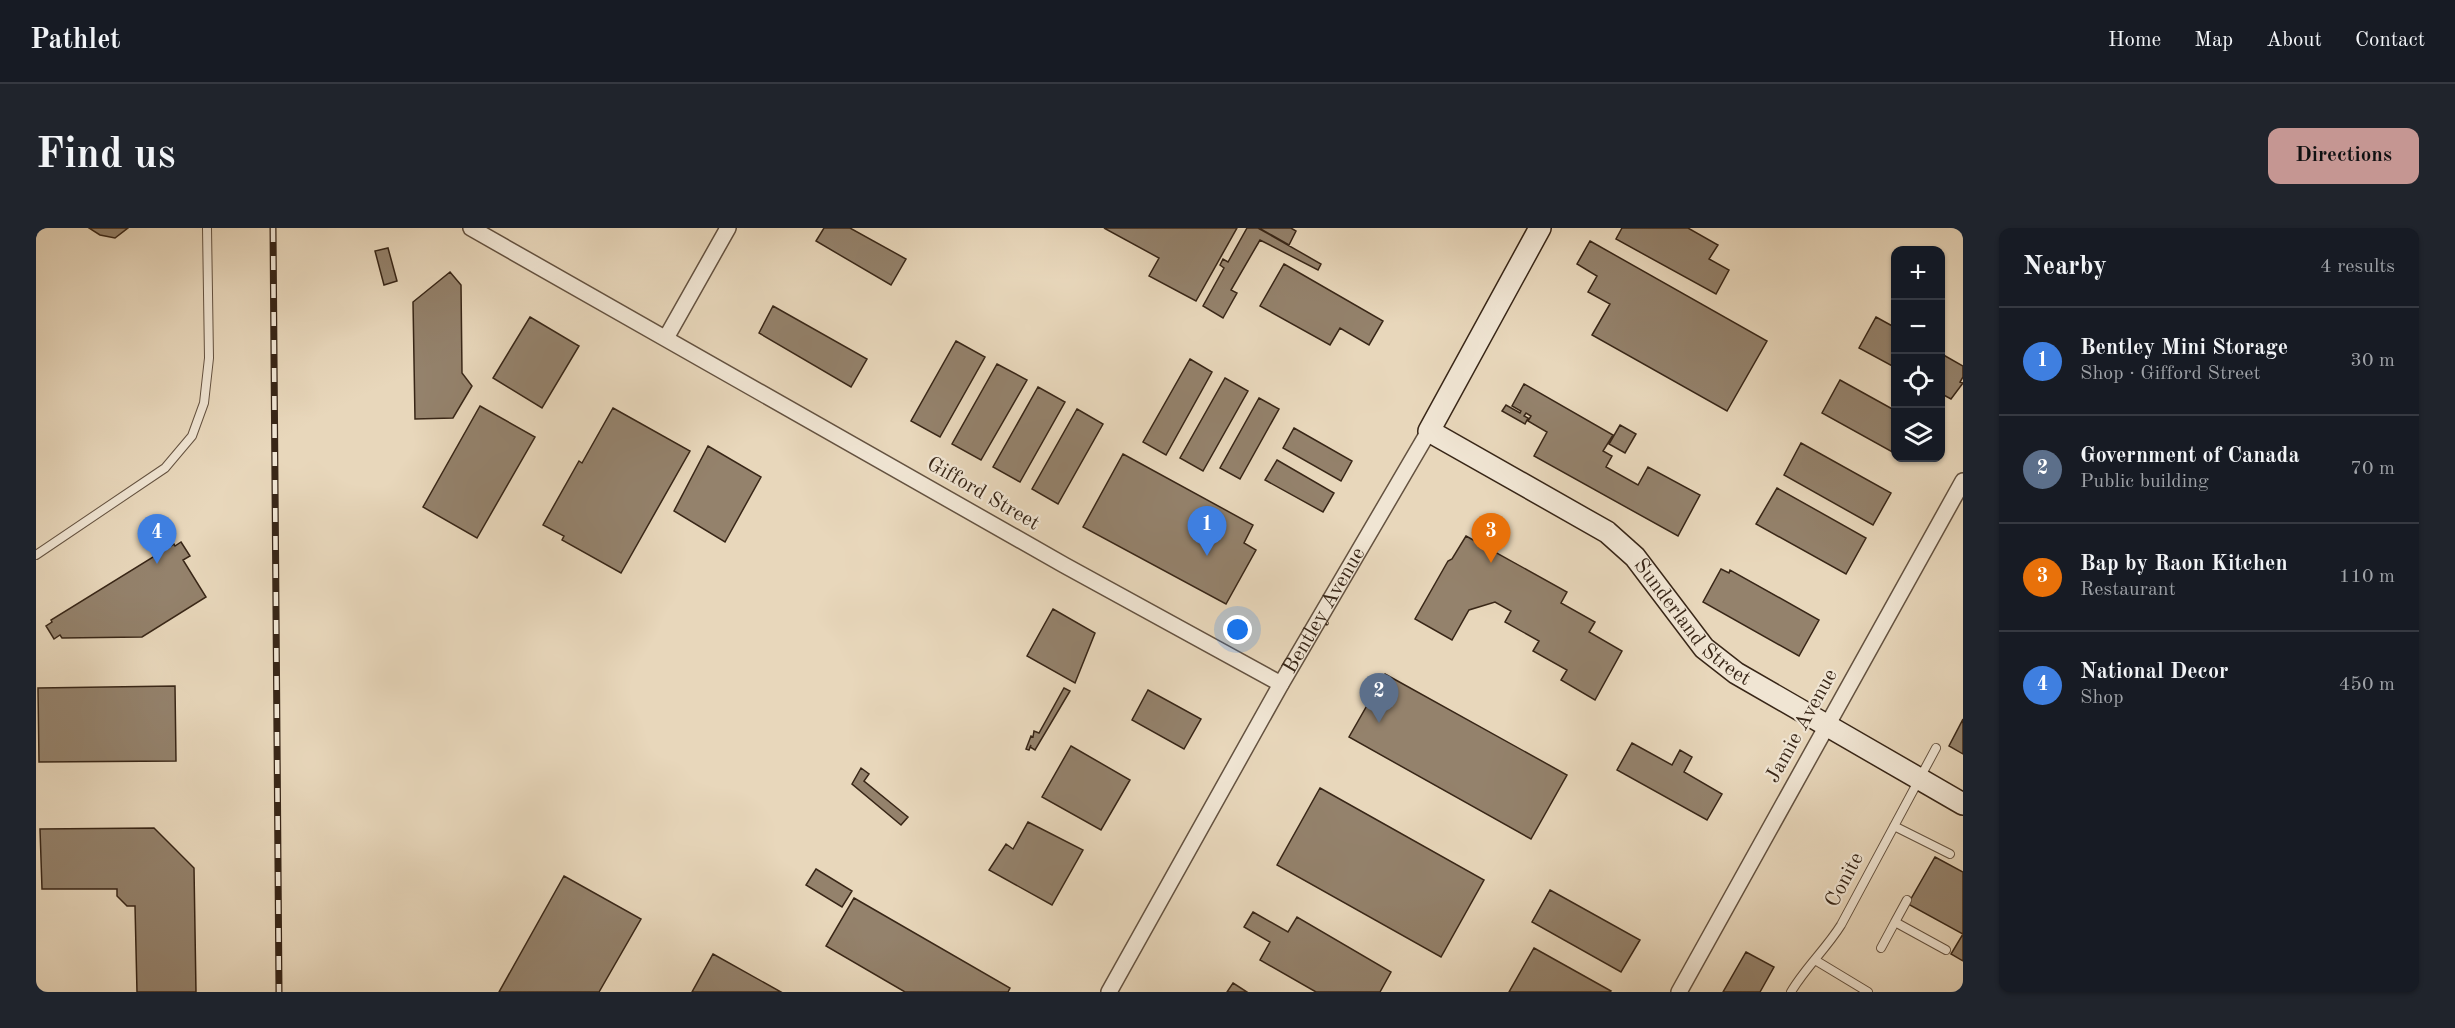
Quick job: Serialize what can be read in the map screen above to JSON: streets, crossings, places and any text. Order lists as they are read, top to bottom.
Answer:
{
  "streets": {
    "street": [
      "Gifford Street",
      "Bentley Avenue",
      "Sunderland Street",
      "Jamie Avenue"
    ],
    "lane": ["Conite"]
  },
  "crossings": [
    ["Gifford Street", "Bentley Avenue"],
    ["Bentley Avenue", "Sunderland Street"],
    ["Sunderland Street", "Jamie Avenue"],
    ["Sunderland Street", "Conite"]
  ],
  "page": {
    "header": "Pathlet",
    "nav": [
      "Home",
      "Map",
      "About",
      "Contact"
    ],
    "buttons": "Directions",
    "title": "Find us",
    "heading": ["Nearby", "4 results"],
    "map_buttons": ["+", "−"],
    "list": [
      {
        "mark": "1",
        "name": "Bentley Mini Storage",
        "note": "Shop · Gifford Street",
        "value": "30 m"
      },
      {
        "mark": "2",
        "name": "Government of Canada",
        "note": "Public building",
        "value": "70 m"
      },
      {
        "mark": "3",
        "name": "Bap by Raon Kitchen",
        "note": "Restaurant",
        "value": "110 m"
      },
      {
        "mark": "4",
        "name": "National Decor",
        "note": "Shop",
        "value": "450 m"
      }
    ],
    "pins": [
      "1",
      "3",
      "4",
      "2"
    ]
  }
}
